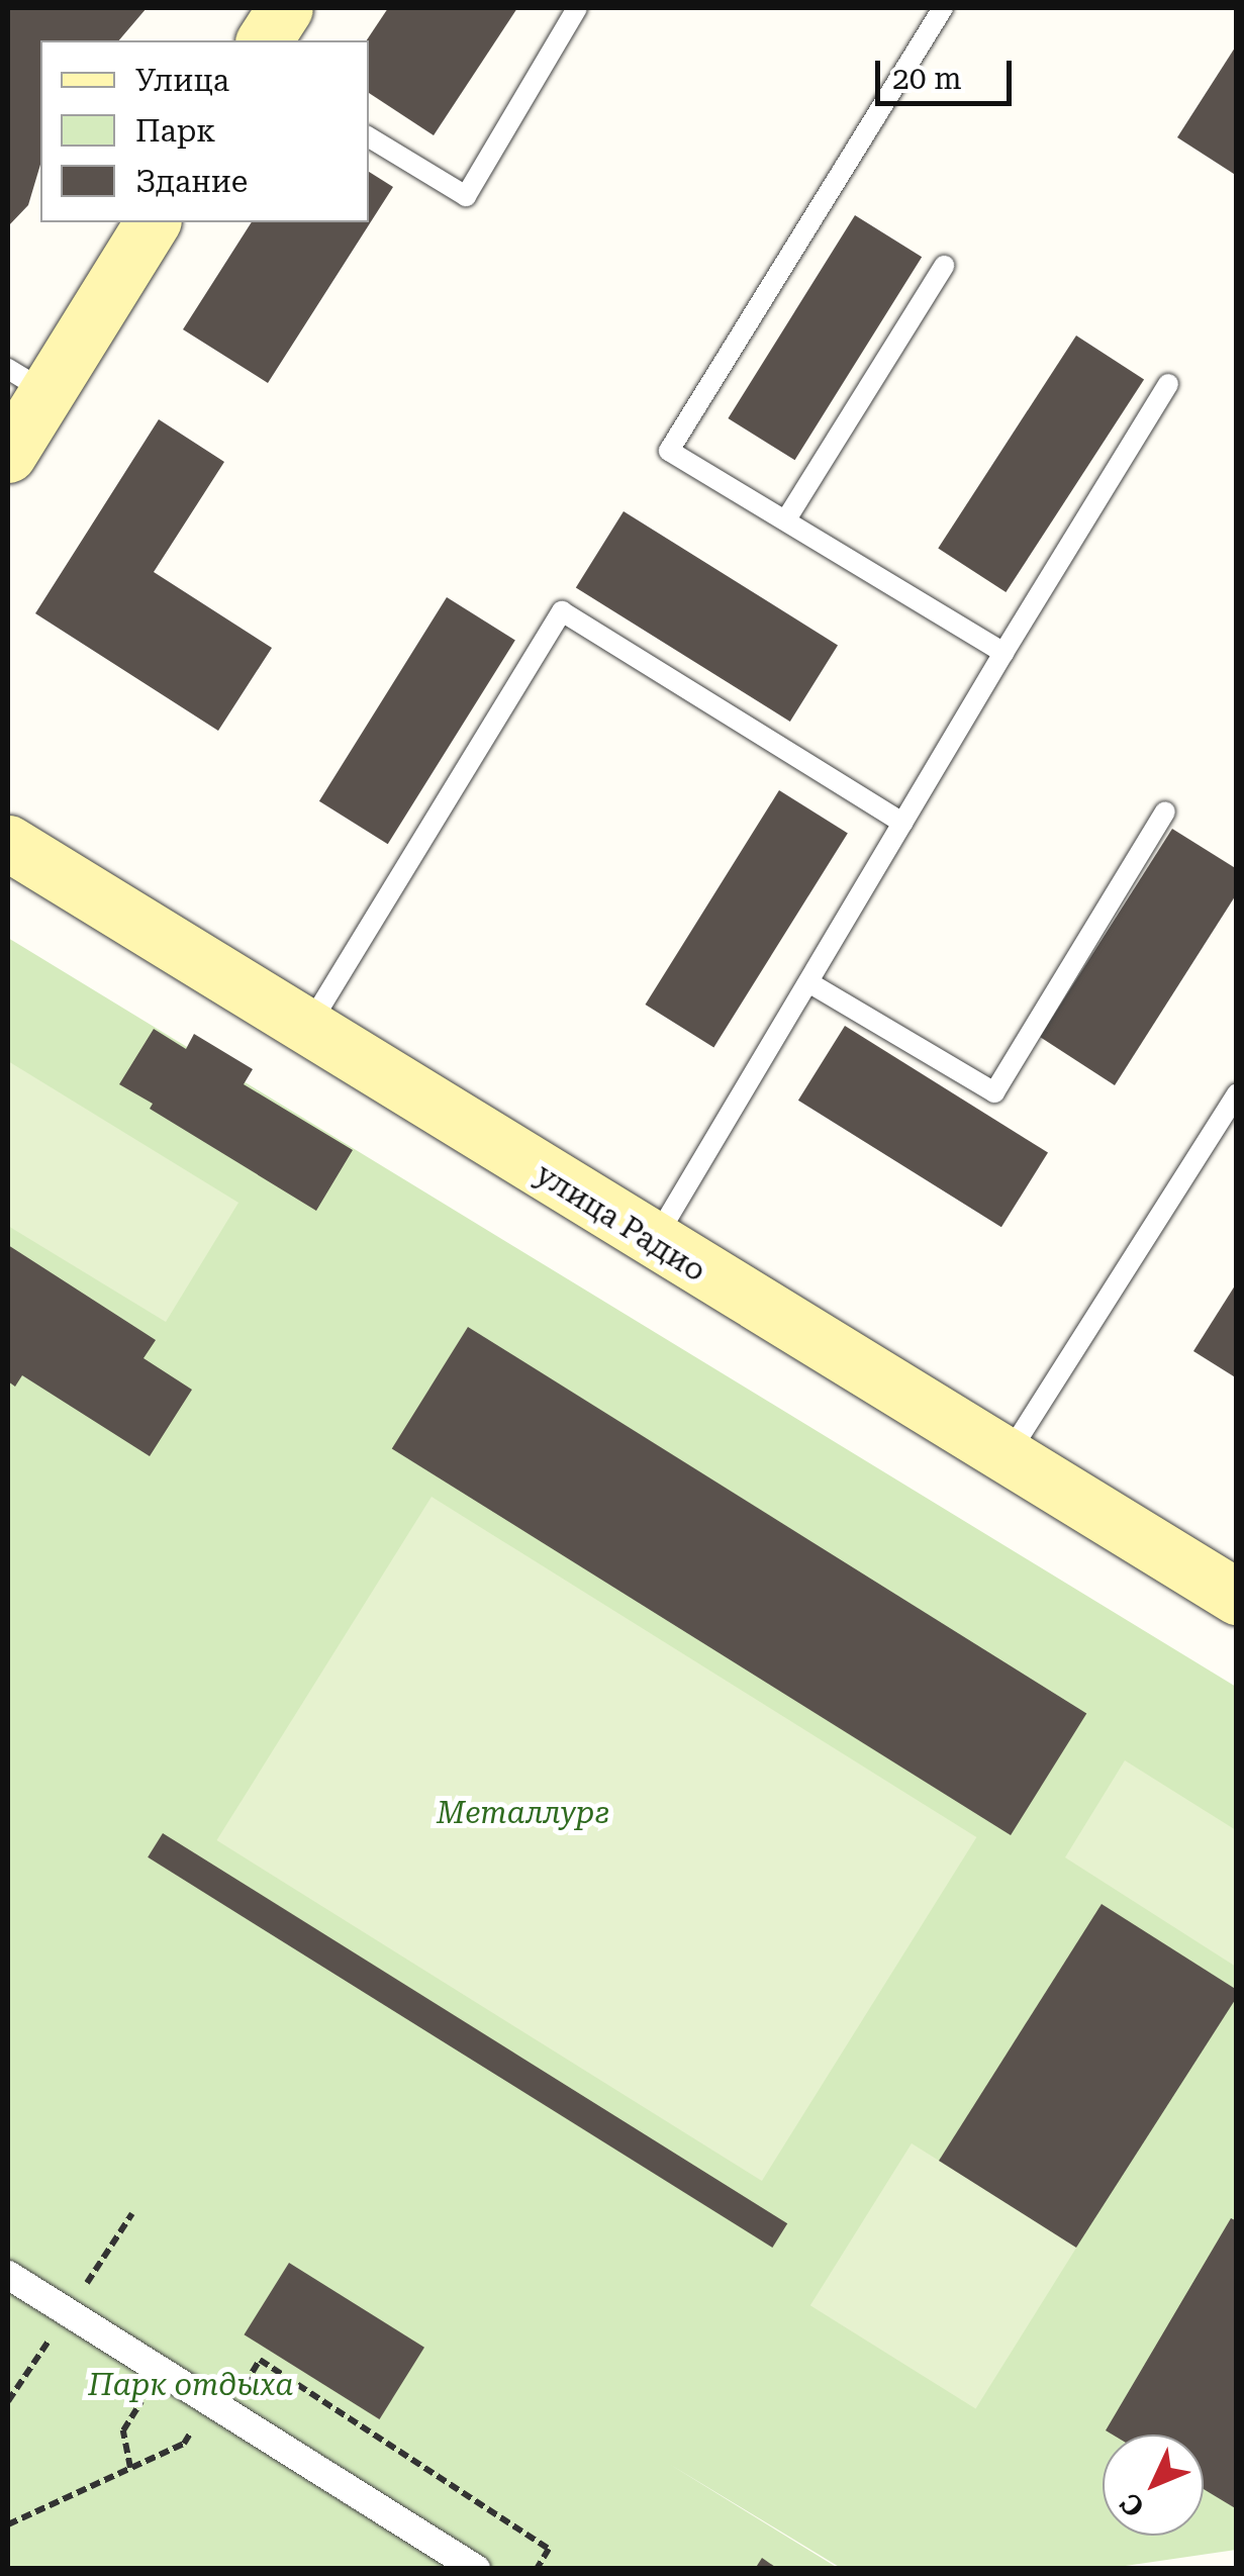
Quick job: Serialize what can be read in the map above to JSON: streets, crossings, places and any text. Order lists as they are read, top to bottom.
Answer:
{
  "streets": {
    "main road": ["улица Радио"]
  },
  "parks": ["Металлург", "Парк отдыха"],
  "legend": ["Улица", "Парк", "Здание"],
  "scale_bar": "20 m",
  "north": "bottom left"
}
